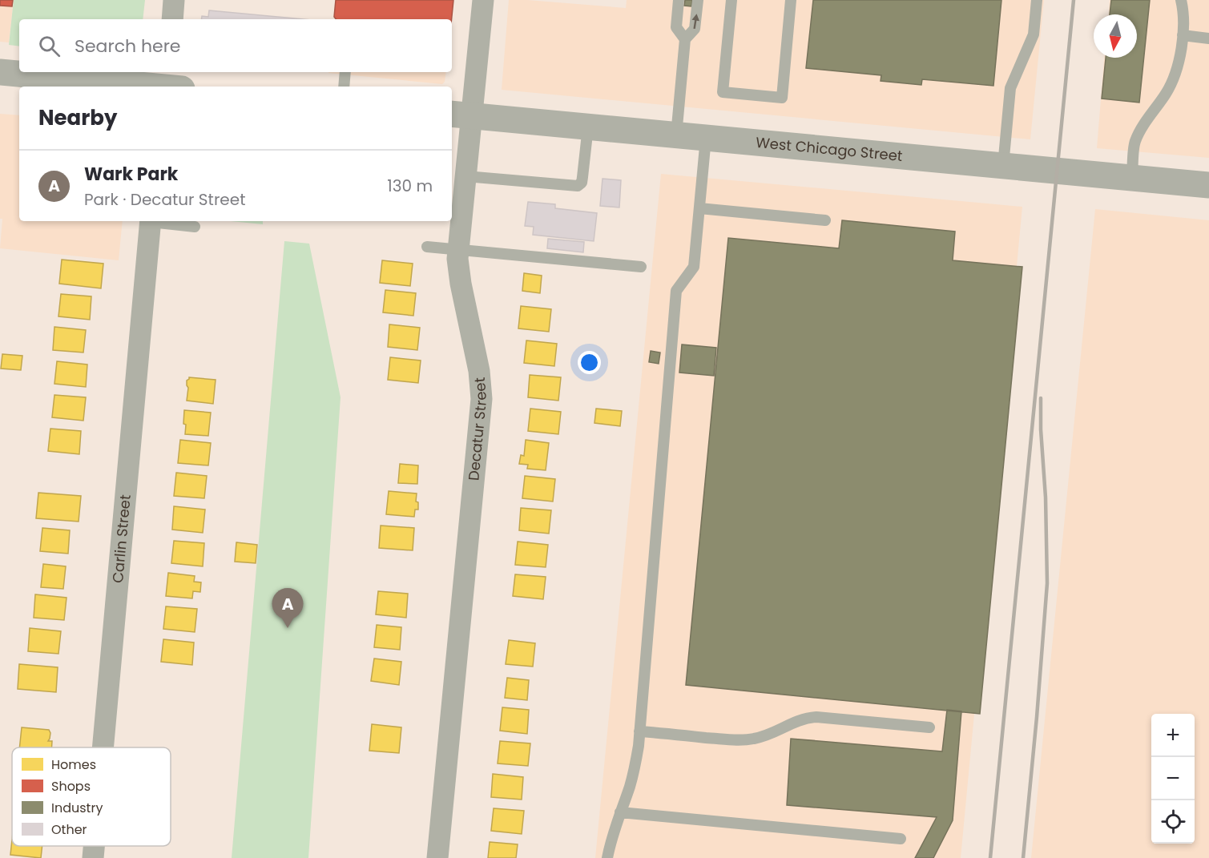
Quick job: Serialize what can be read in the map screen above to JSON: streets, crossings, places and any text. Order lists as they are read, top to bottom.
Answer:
{
  "streets": {
    "street": ["West Chicago Street", "Decatur Street", "Carlin Street"]
  },
  "crossings": [
    ["West Chicago Street", "Decatur Street"]
  ],
  "legend": [
    "Homes",
    "Shops",
    "Industry",
    "Other"
  ],
  "north": "bottom",
  "page": {
    "search": "Search here",
    "heading": "Nearby",
    "list": [
      {
        "mark": "A",
        "name": "Wark Park",
        "note": "Park · Decatur Street",
        "value": "130 m"
      }
    ],
    "pins": "A",
    "map_buttons": ["+", "−"]
  }
}
